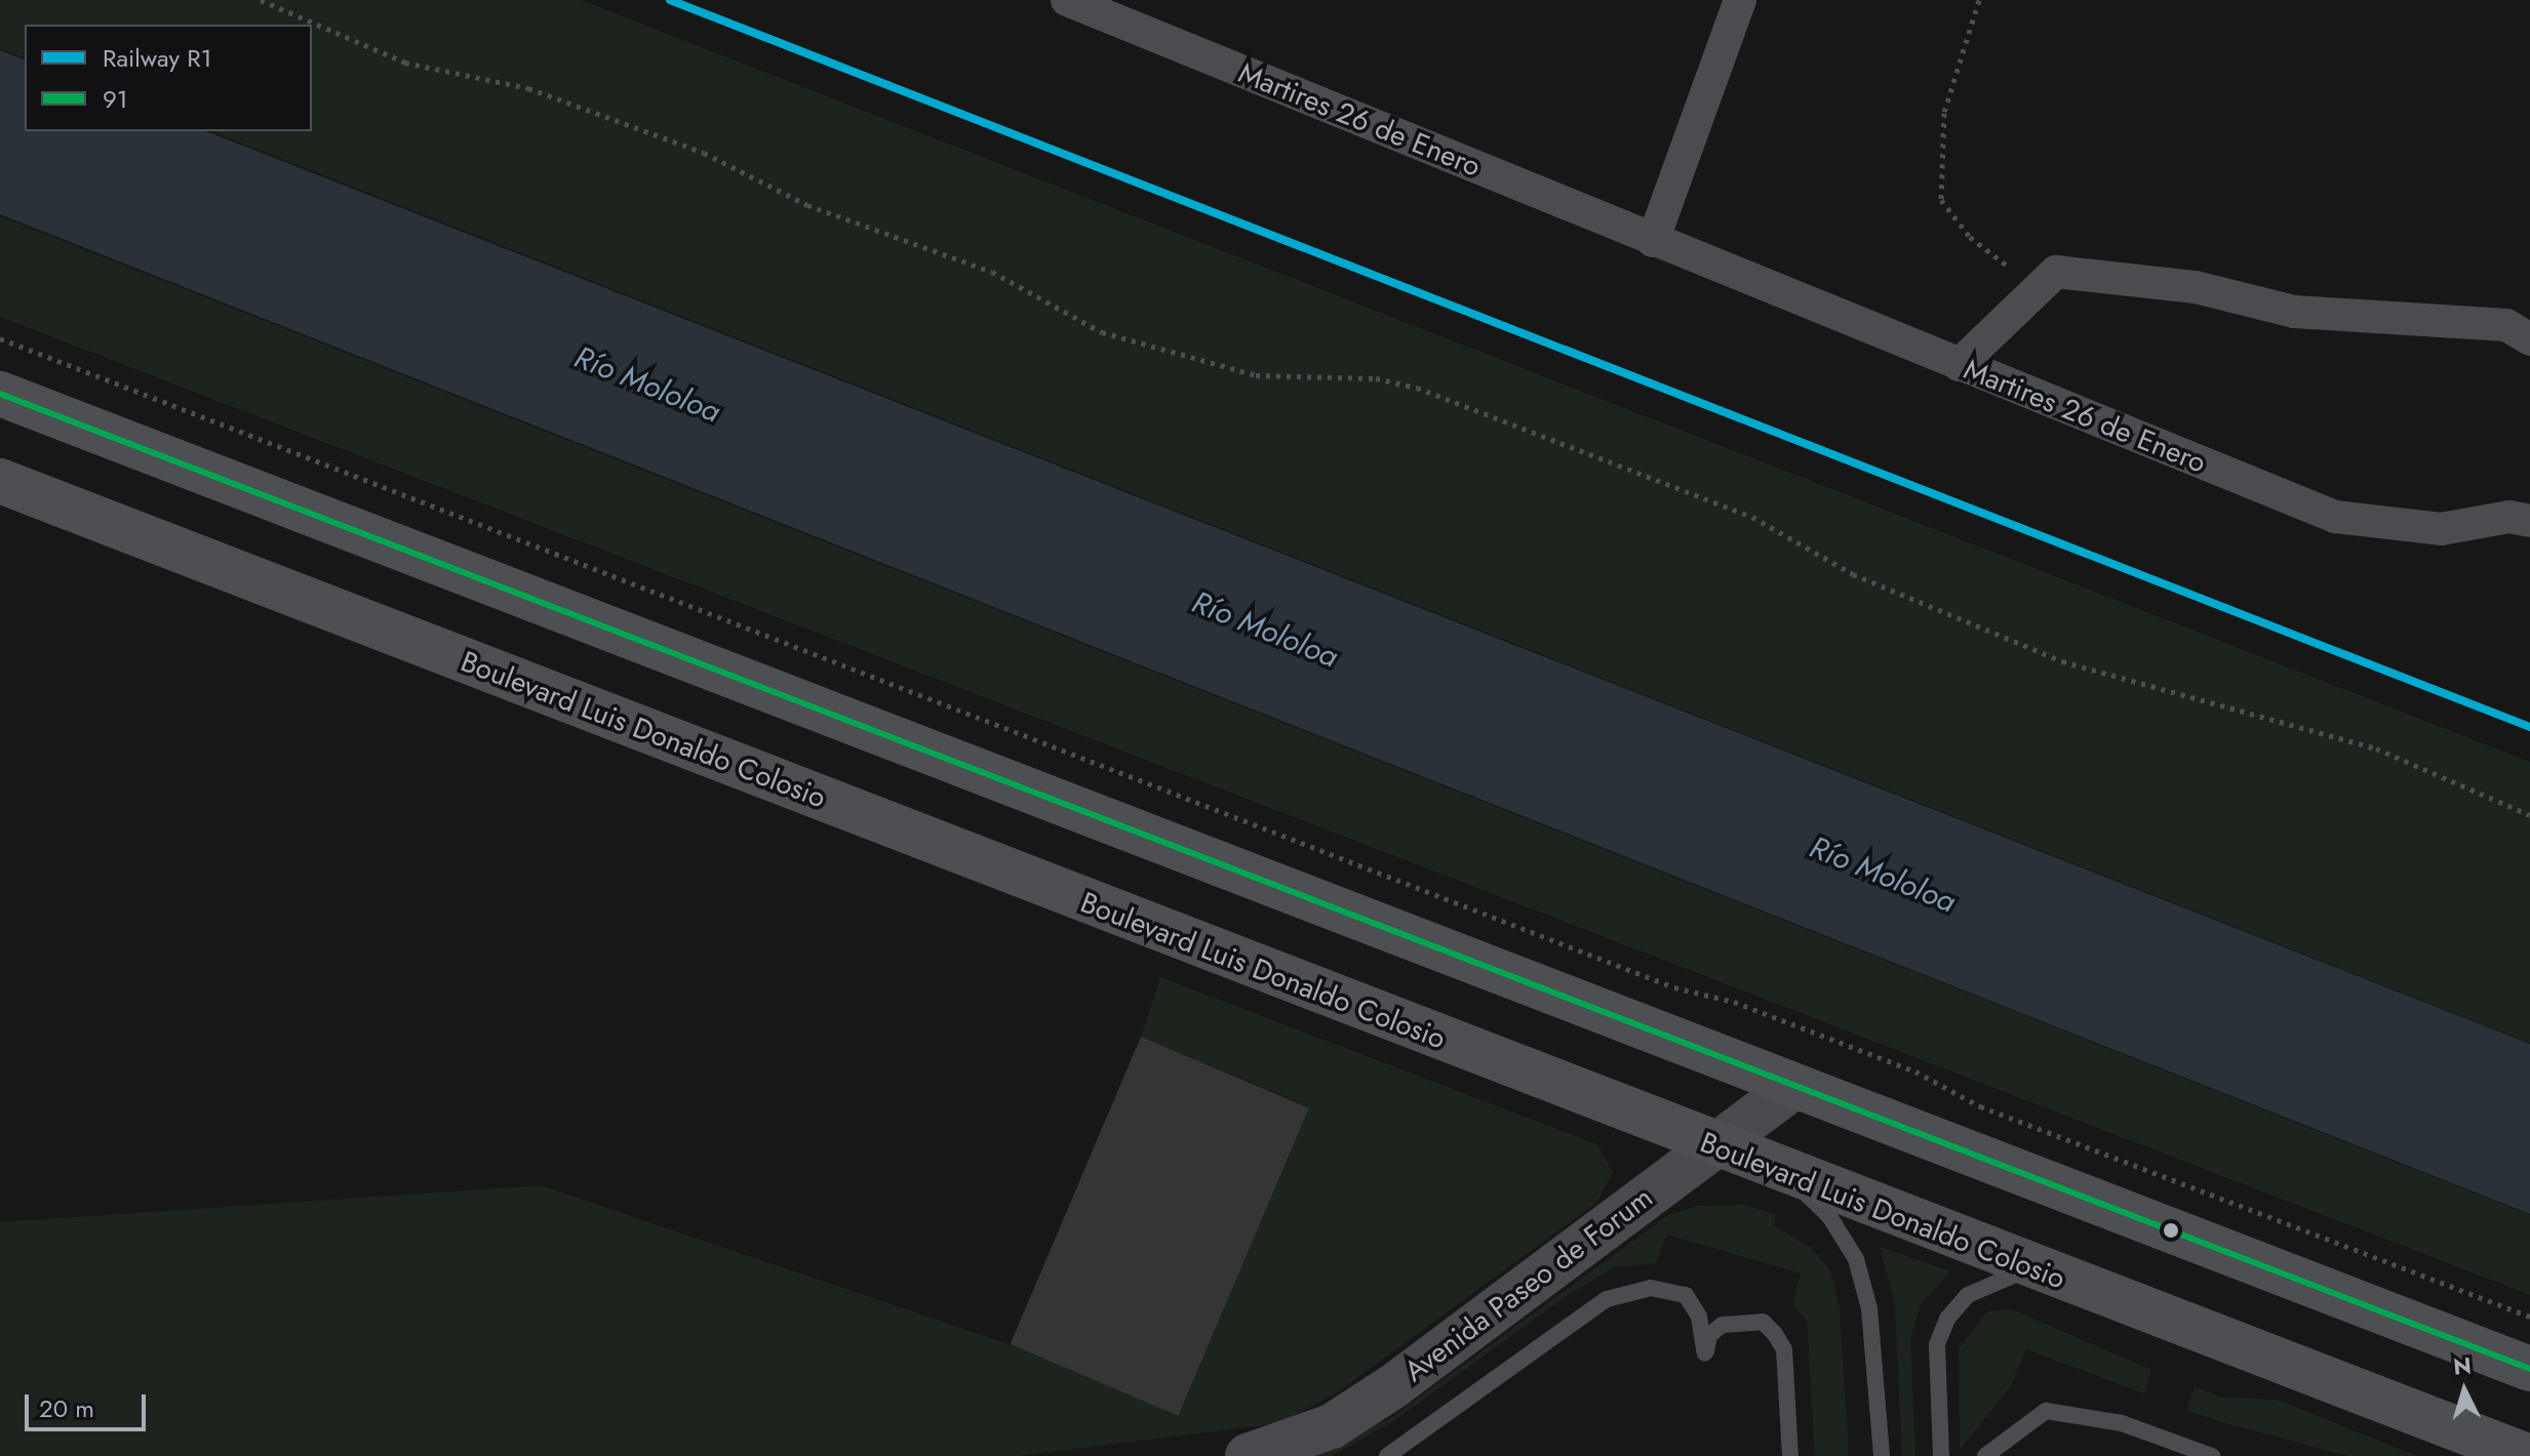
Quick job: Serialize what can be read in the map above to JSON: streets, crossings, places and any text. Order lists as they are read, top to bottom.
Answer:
{
  "streets": {
    "main road": ["Boulevard Luis Donaldo Colosio"],
    "street": ["Martires 26 de Enero", "Avenida Paseo de Forum"]
  },
  "crossings": [
    ["Boulevard Luis Donaldo Colosio", "Avenida Paseo de Forum"]
  ],
  "water": ["Río Mololoa"],
  "lines": ["rail line R1", "transit line 91"],
  "legend": ["Railway R1", "91"],
  "scale_bar": "20 m",
  "north": "top"
}
